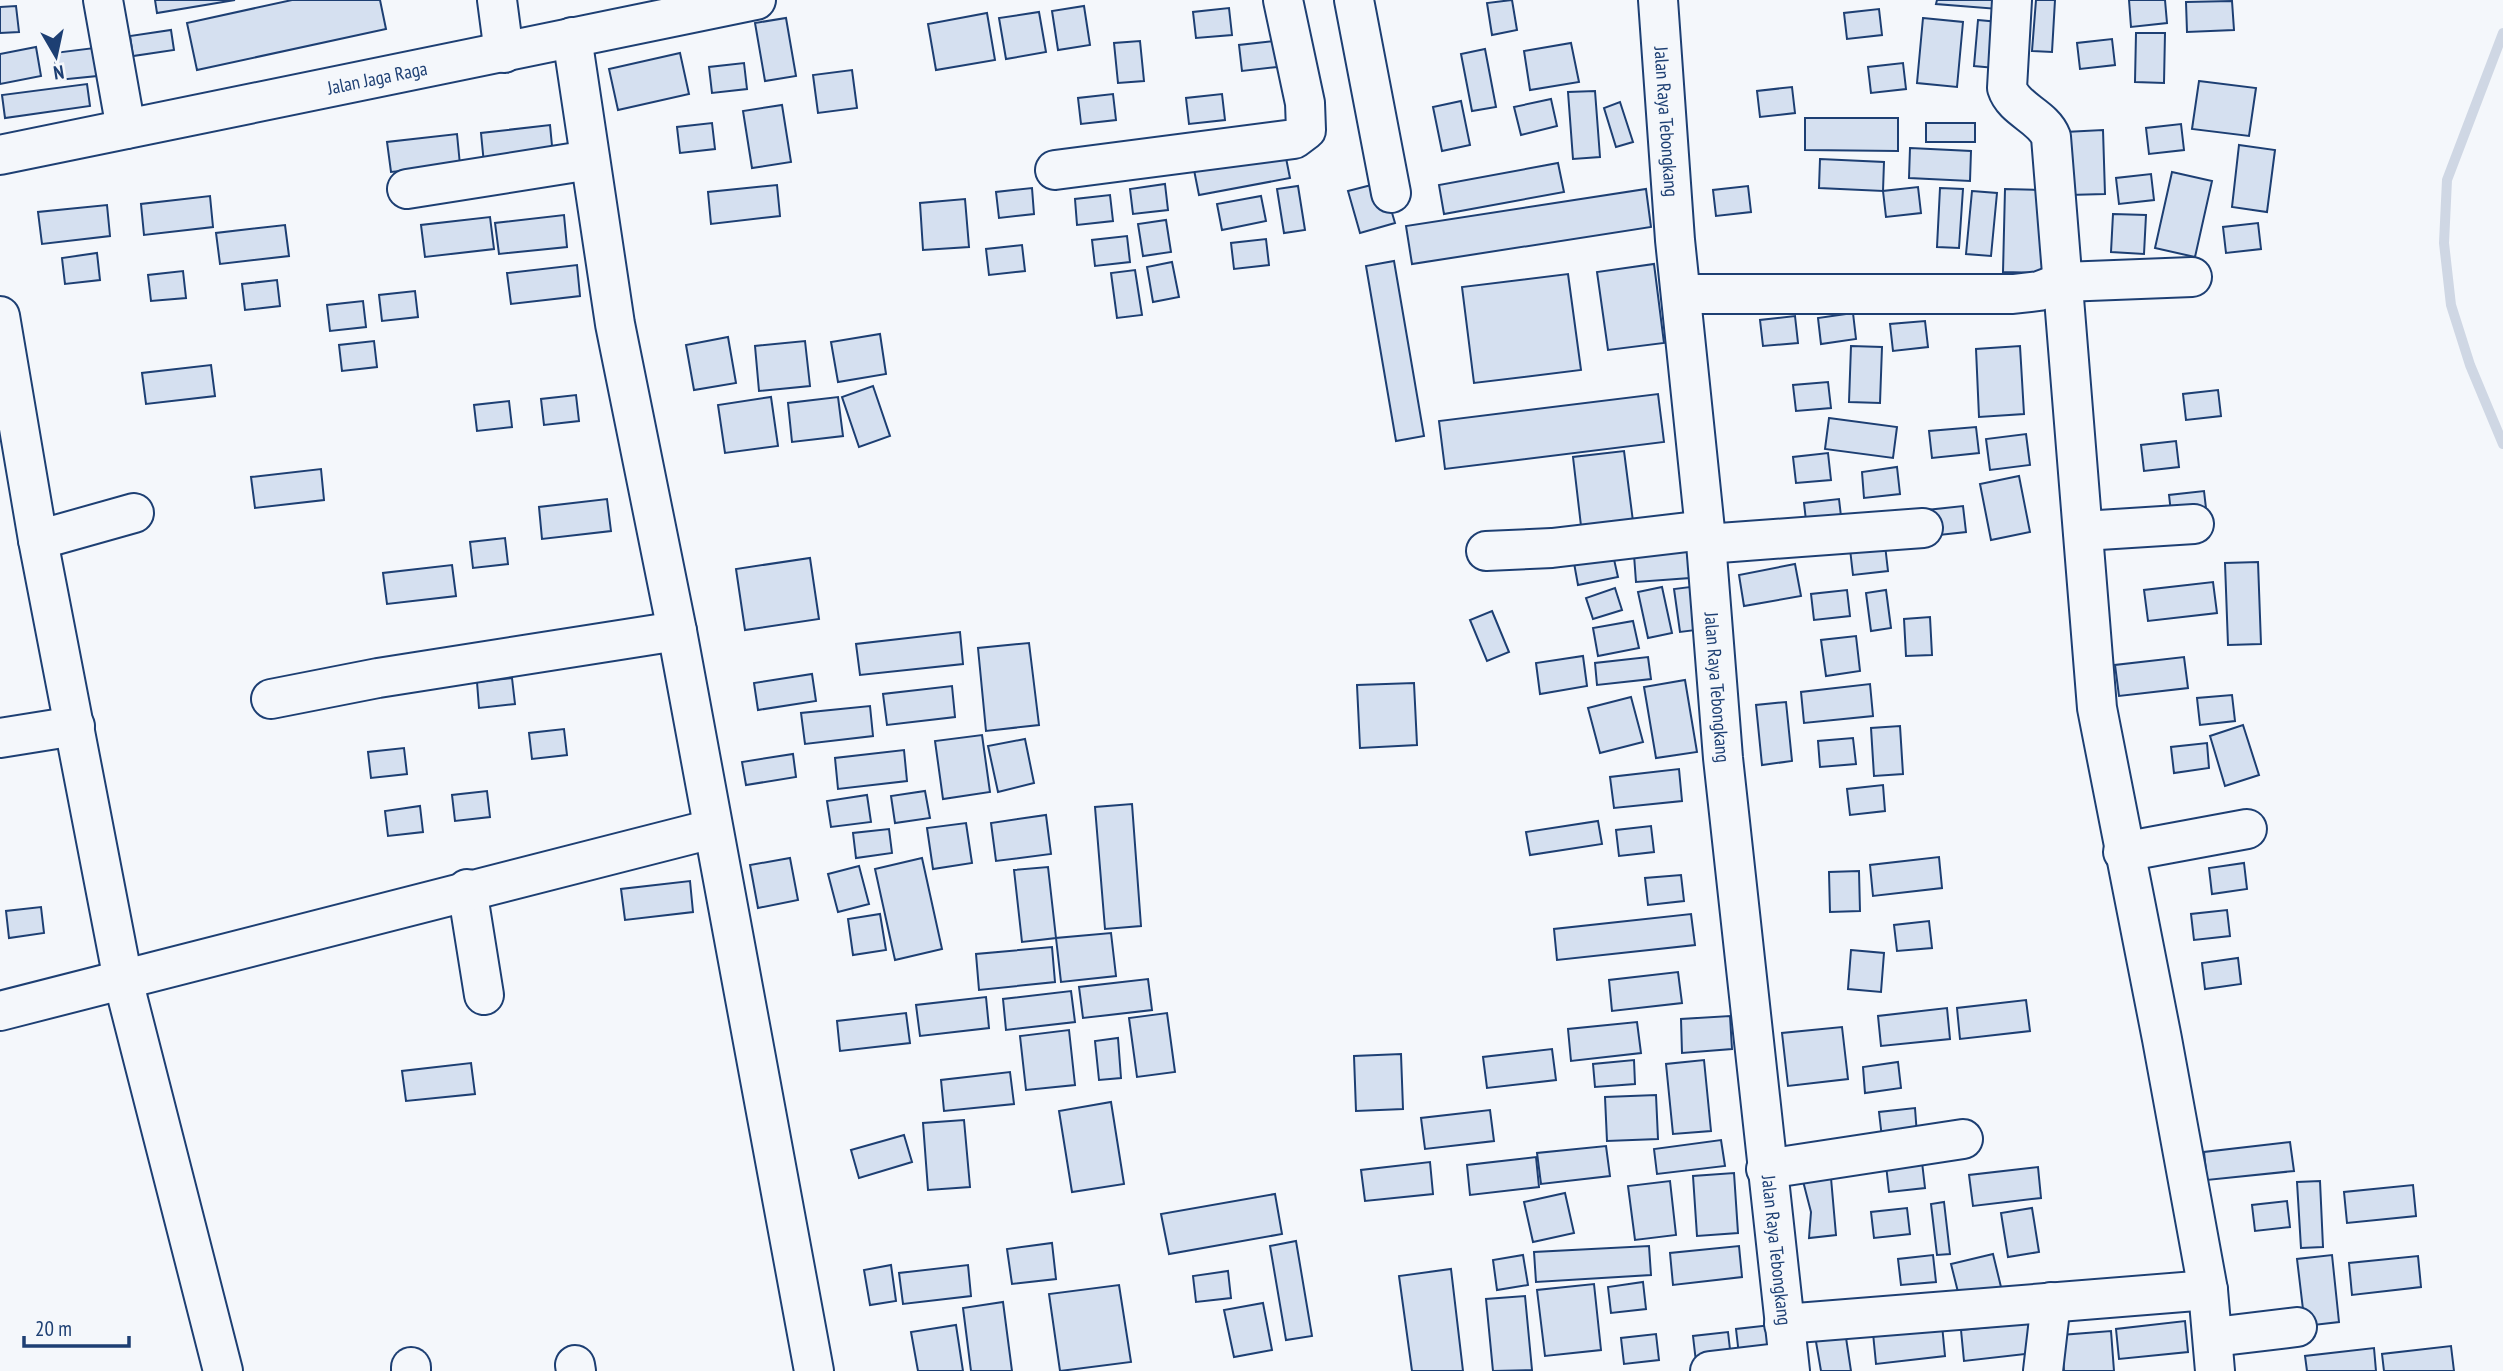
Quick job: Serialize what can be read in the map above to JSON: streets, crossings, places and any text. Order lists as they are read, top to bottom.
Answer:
{
  "streets": {
    "street": ["Jalan Jaga Raga", "Jalan Raya Tebongkang"]
  },
  "scale_bar": "20 m",
  "north": "bottom"
}
